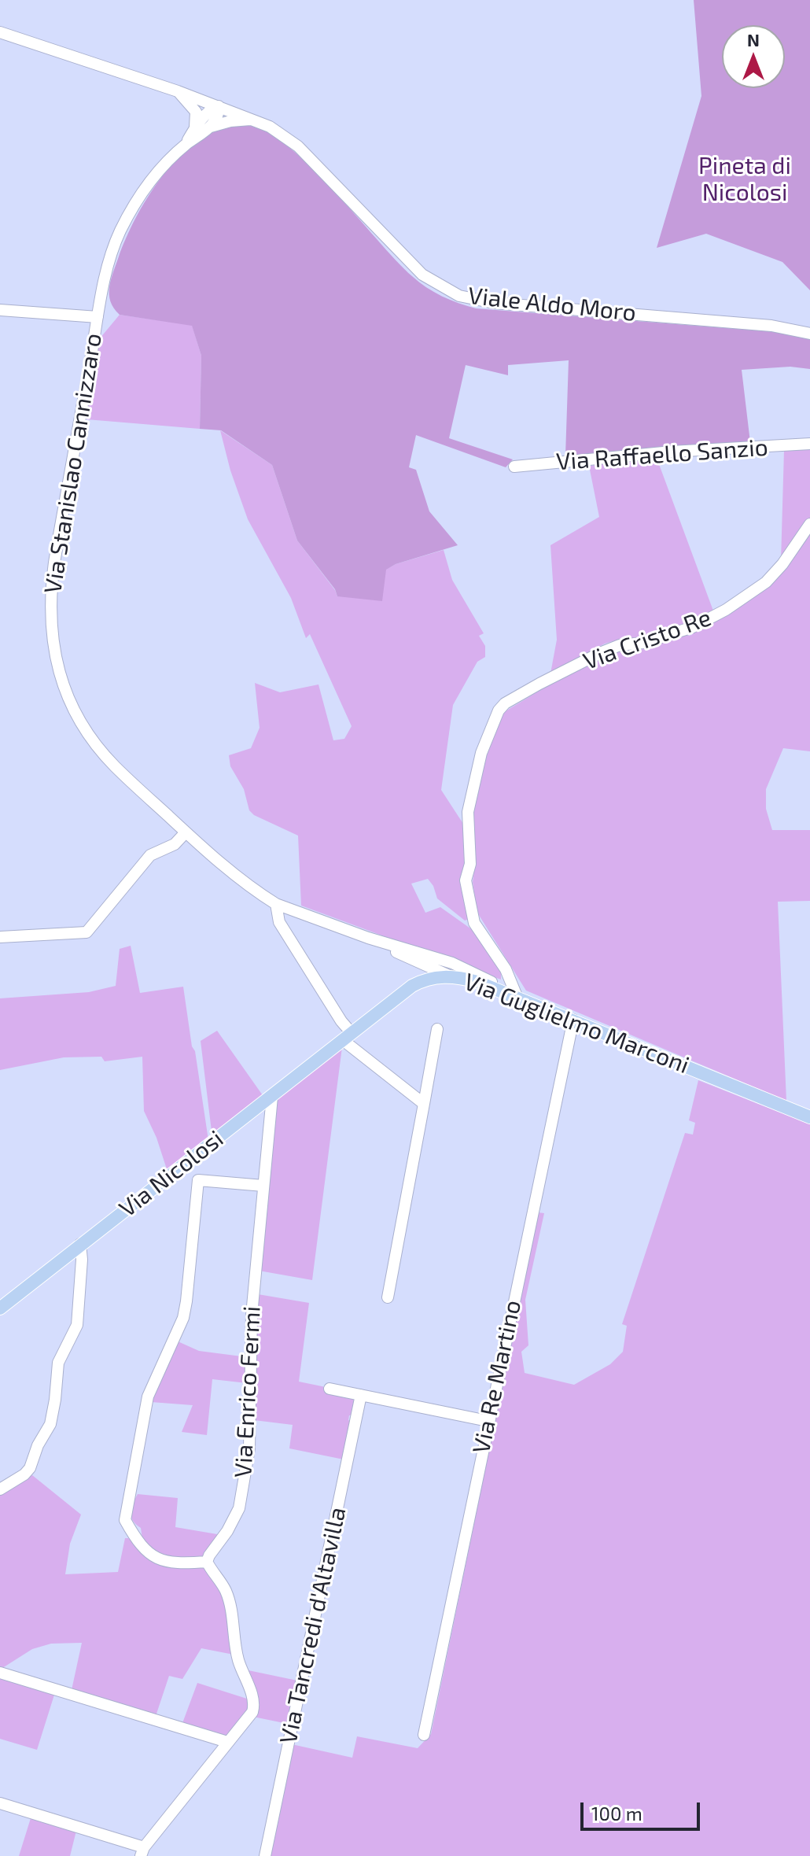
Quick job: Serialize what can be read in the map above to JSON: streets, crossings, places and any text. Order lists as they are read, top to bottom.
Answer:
{
  "streets": {
    "main road": ["Via Guglielmo Marconi", "Via Nicolosi"],
    "street": [
      "Viale Aldo Moro",
      "Via Raffaello Sanzio",
      "Via Stanislao Cannizzaro",
      "Via Cristo Re",
      "Via Re Martino",
      "Via Enrico Fermi",
      "Via Tancredi d'Altavilla"
    ]
  },
  "crossings": [
    ["Via Cristo Re", "Via Guglielmo Marconi"],
    ["Via Guglielmo Marconi", "Via Nicolosi"],
    ["Via Guglielmo Marconi", "Via Re Martino"],
    ["Via Nicolosi", "Via Enrico Fermi"]
  ],
  "parks": ["Pineta di Nicolosi"],
  "scale_bar": "100 m",
  "north": "top"
}
